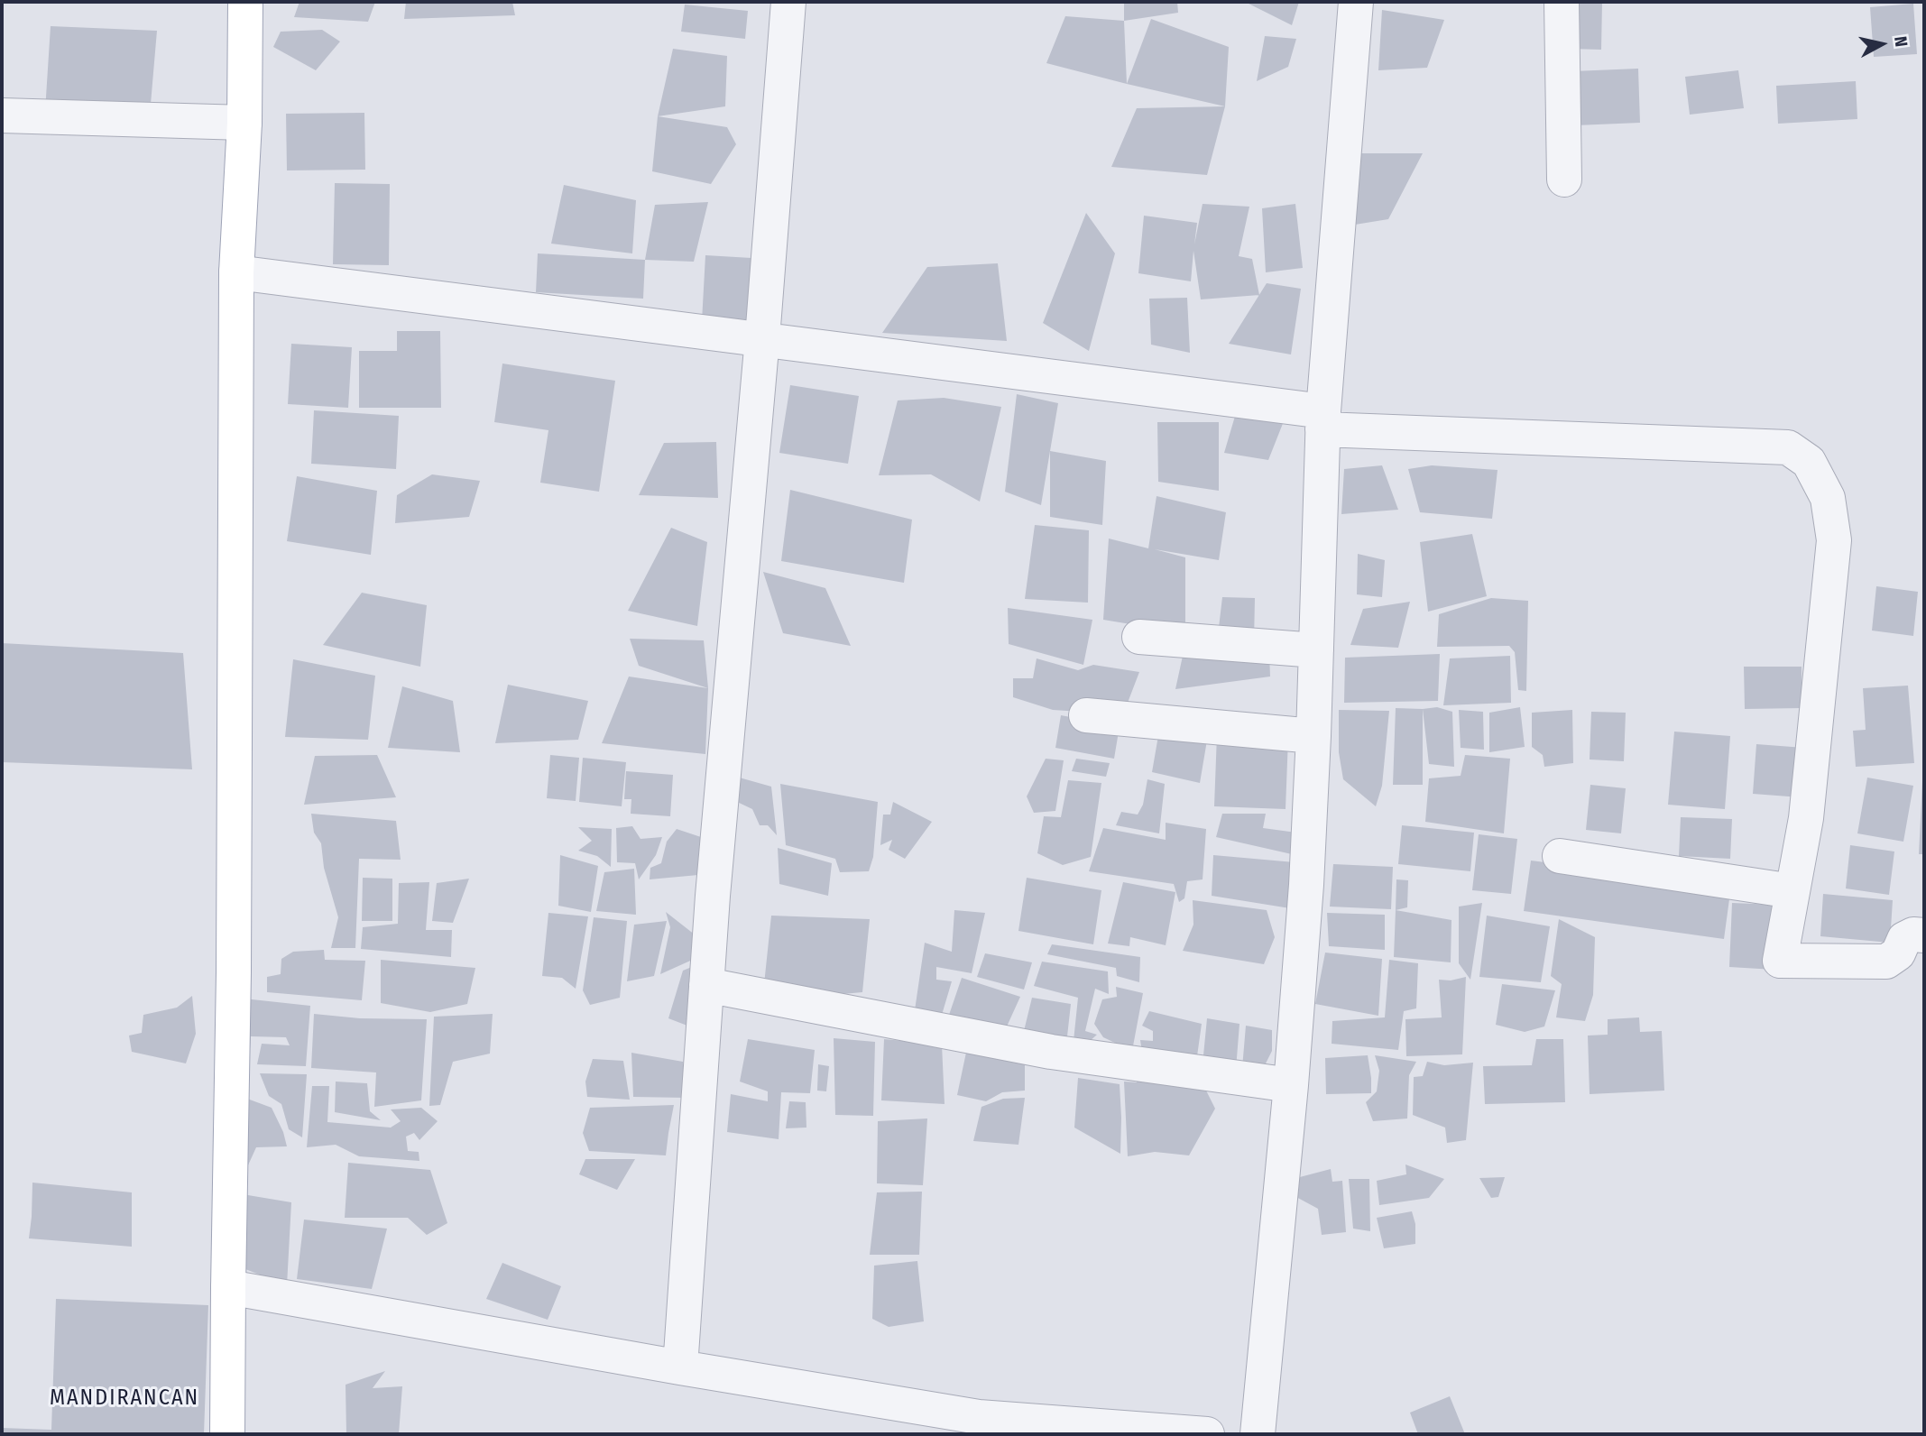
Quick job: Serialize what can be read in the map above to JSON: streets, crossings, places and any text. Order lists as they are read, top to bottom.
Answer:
{
  "districts": ["MANDIRANCAN"],
  "north": "right"
}
